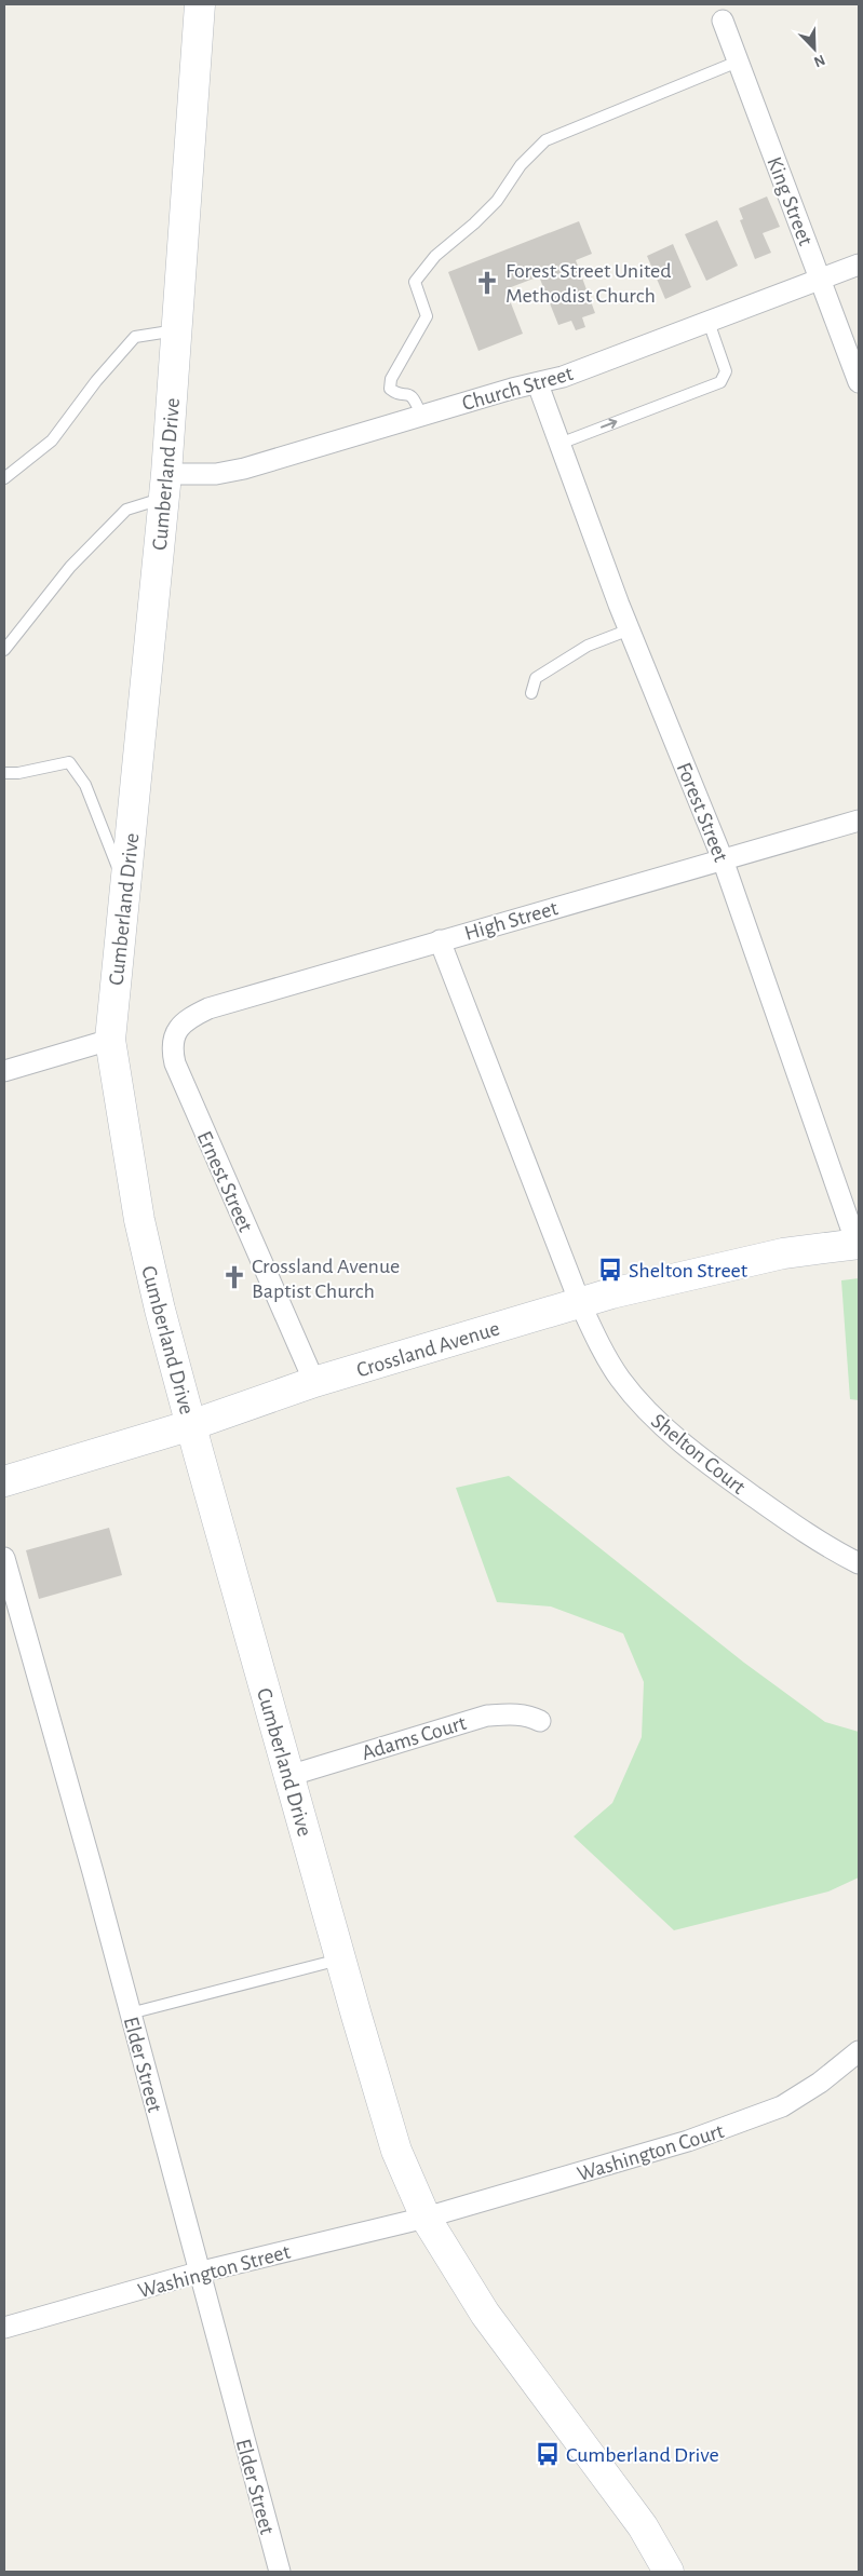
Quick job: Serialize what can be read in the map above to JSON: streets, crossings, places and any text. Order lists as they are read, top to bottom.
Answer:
{
  "streets": {
    "main road": ["Cumberland Drive", "Crossland Avenue"],
    "street": [
      "King Street",
      "Church Street",
      "Forest Street",
      "High Street",
      "Ernest Street",
      "Shelton Court",
      "Adams Court",
      "Elder Street",
      "Washington Court",
      "Washington Street"
    ]
  },
  "crossings": [
    ["King Street", "Church Street"],
    ["Church Street", "Cumberland Drive"],
    ["Church Street", "Forest Street"],
    ["Cumberland Drive", "Crossland Avenue"],
    ["Cumberland Drive", "Adams Court"],
    ["Cumberland Drive", "Washington Court"],
    ["Cumberland Drive", "Washington Street"],
    ["Forest Street", "High Street"],
    ["Forest Street", "Crossland Avenue"],
    ["High Street", "Ernest Street"],
    ["Ernest Street", "Crossland Avenue"],
    ["Crossland Avenue", "Shelton Court"],
    ["Elder Street", "Washington Street"],
    ["Washington Court", "Washington Street"]
  ],
  "places": {
    "church": ["Forest Street United Methodist Church", "Crossland Avenue Baptist Church"],
    "bus stop": ["Shelton Street", "Cumberland Drive"]
  },
  "north": "bottom right"
}
